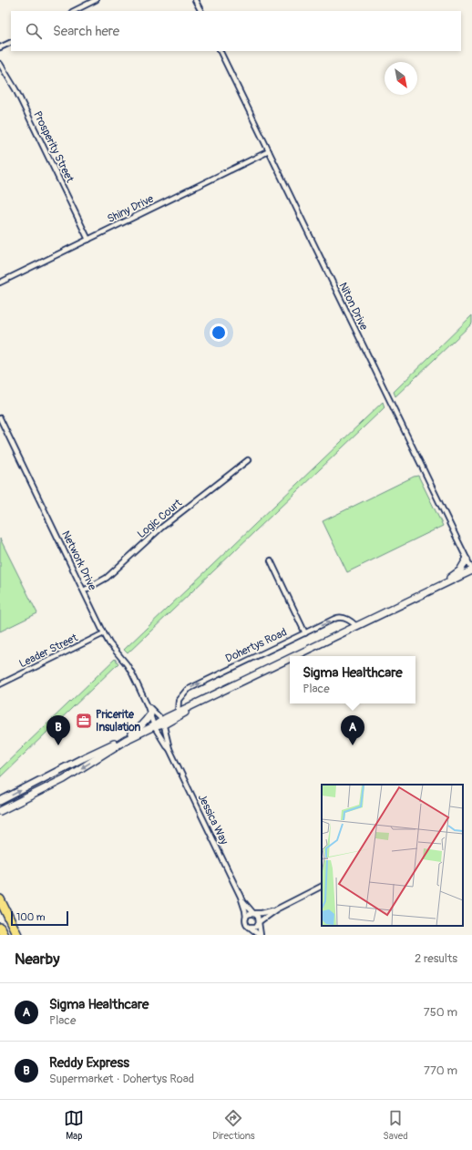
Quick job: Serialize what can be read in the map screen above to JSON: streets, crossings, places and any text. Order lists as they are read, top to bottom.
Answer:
{
  "streets": {
    "street": [
      "Prosperity Street",
      "Shiny Drive",
      "Niton Drive",
      "Logic Court",
      "Network Drive",
      "Dohertys Road",
      "Leader Street",
      "Jessica Way"
    ]
  },
  "crossings": [
    ["Prosperity Street", "Shiny Drive"],
    ["Shiny Drive", "Niton Drive"],
    ["Logic Court", "Network Drive"],
    ["Network Drive", "Leader Street"],
    ["Network Drive", "Jessica Way"]
  ],
  "one_way": ["Dohertys Road"],
  "places": {
    "office": ["Pricerite Insulation"]
  },
  "scale_bar": "100 m",
  "north": "bottom right",
  "page": {
    "search": "Search here",
    "popup": ["Sigma Healthcare", "Place"],
    "pins": ["A", "B"],
    "scale": "100 m",
    "heading": ["Nearby", "2 results"],
    "list": [
      {
        "mark": "A",
        "name": "Sigma Healthcare",
        "note": "Place",
        "value": "750 m"
      },
      {
        "mark": "B",
        "name": "Reddy Express",
        "note": "Supermarket · Dohertys Road",
        "value": "770 m"
      }
    ],
    "nav": ["Map", "Directions", "Saved"]
  }
}
